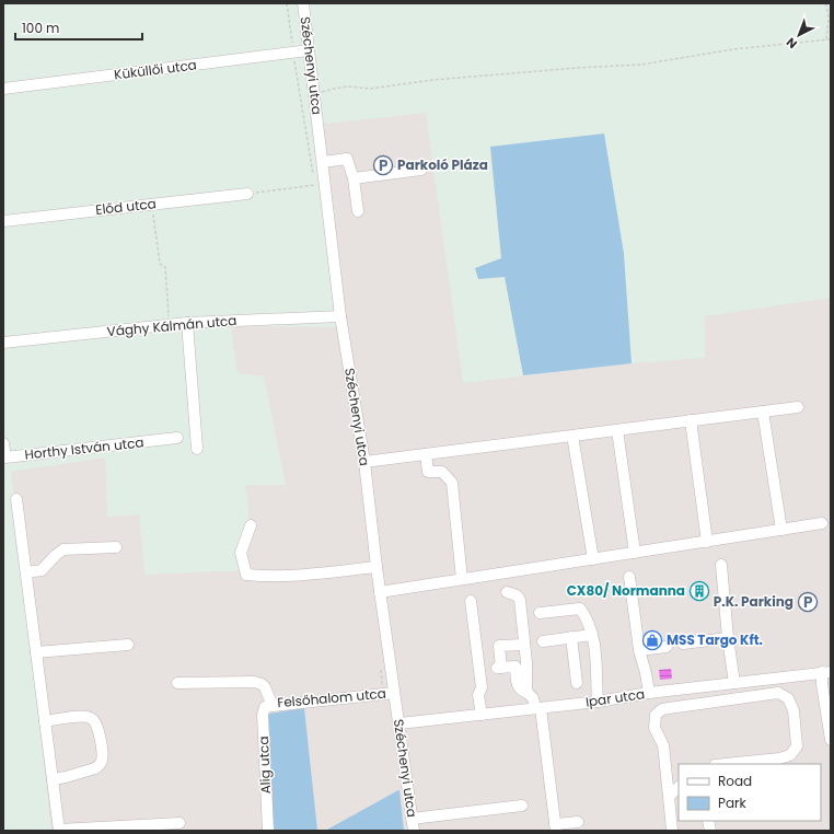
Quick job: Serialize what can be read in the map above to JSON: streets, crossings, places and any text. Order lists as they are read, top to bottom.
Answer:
{
  "streets": {
    "street": [
      "Széchenyi utca",
      "Küküllői utca",
      "Előd utca",
      "Vághy Kálmán utca",
      "Horthy István utca",
      "Felsőhalom utca",
      "Ipar utca",
      "Alig utca"
    ]
  },
  "crossings": [
    ["Széchenyi utca", "Küküllői utca"],
    ["Széchenyi utca", "Vághy Kálmán utca"],
    ["Széchenyi utca", "Felsőhalom utca"],
    ["Széchenyi utca", "Ipar utca"],
    ["Felsőhalom utca", "Alig utca"]
  ],
  "places": {
    "parking": ["Parkoló Pláza", "P.K. Parking"],
    "building": ["CX80/ Normanna"],
    "shop": ["MSS Targo Kft."]
  },
  "legend": ["Road", "Park"],
  "scale_bar": "100 m",
  "north": "bottom left"
}
